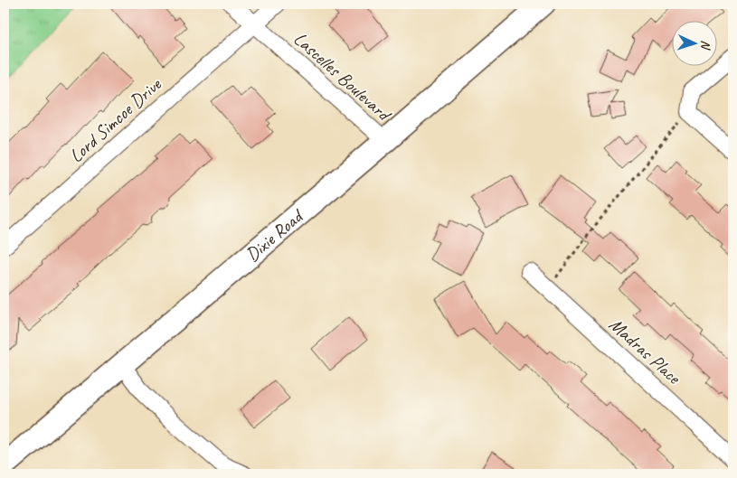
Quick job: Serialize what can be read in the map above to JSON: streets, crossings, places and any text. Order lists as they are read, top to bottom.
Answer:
{
  "streets": {
    "main road": ["Dixie Road"],
    "street": ["Lascelles Boulevard", "Lord Simcoe Drive", "Madras Place"]
  },
  "crossings": [
    ["Lascelles Boulevard", "Lord Simcoe Drive"],
    ["Lascelles Boulevard", "Dixie Road"]
  ],
  "north": "right"
}
